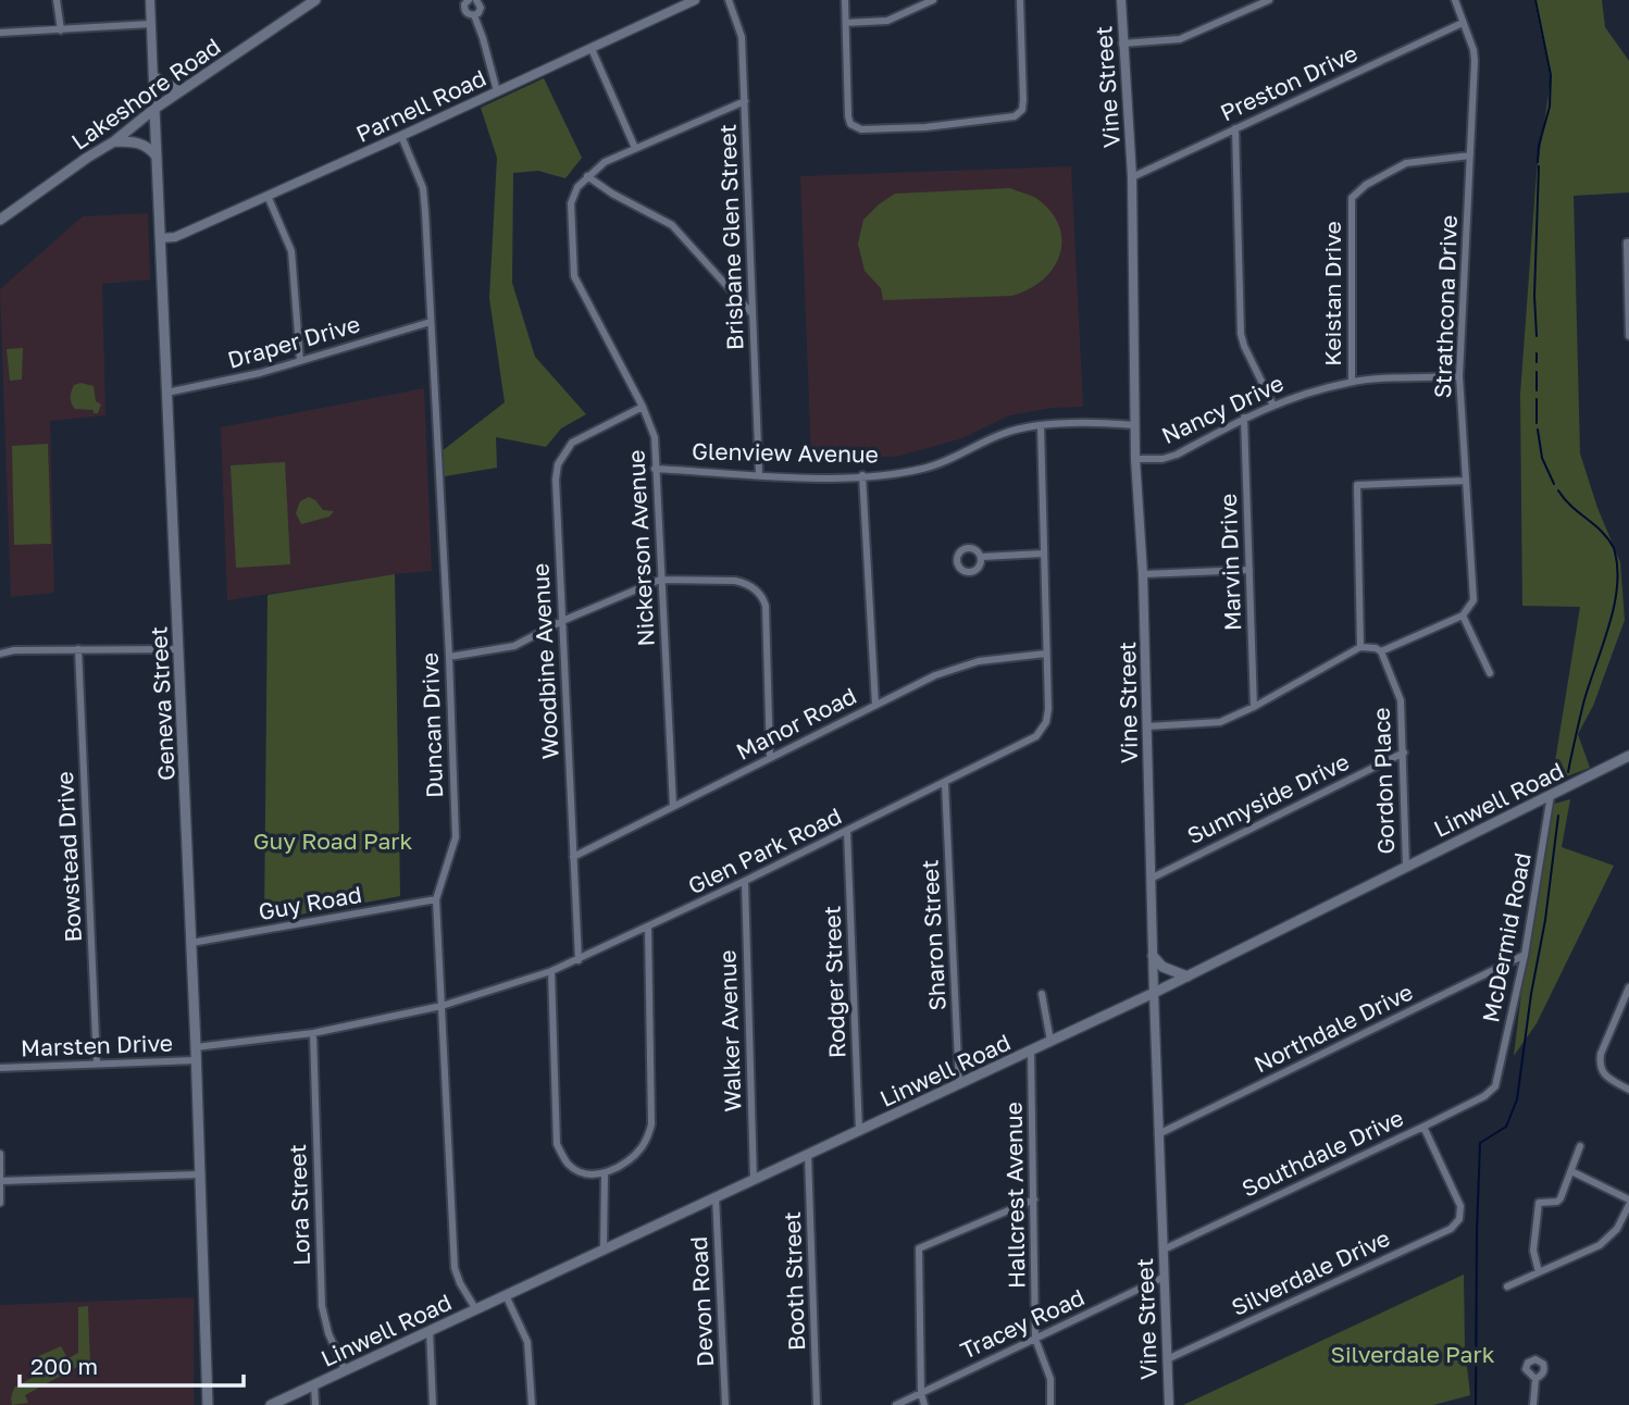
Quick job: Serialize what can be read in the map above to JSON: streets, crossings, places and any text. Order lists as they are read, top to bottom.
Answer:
{
  "streets": {
    "main road": ["Lakeshore Road", "Geneva Street", "Linwell Road"],
    "street": [
      "Preston Drive",
      "Vine Street",
      "Parnell Road",
      "Brisbane Glen Street",
      "Keistan Drive",
      "Strathcona Drive",
      "Draper Drive",
      "Nancy Drive",
      "Glenview Avenue",
      "Nickerson Avenue",
      "Marvin Drive",
      "Woodbine Avenue",
      "Manor Road",
      "Duncan Drive",
      "Gordon Place",
      "Sunnyside Drive",
      "Glen Park Road",
      "Bowstead Drive",
      "Guy Road",
      "Sharon Street",
      "McDermid Road",
      "Rodger Street",
      "Northdale Drive",
      "Walker Avenue",
      "Marsten Drive",
      "Southdale Drive",
      "Hallcrest Avenue",
      "Lora Street",
      "Silverdale Drive",
      "Booth Street",
      "Devon Road",
      "Tracey Road"
    ]
  },
  "crossings": [
    ["Preston Drive", "Vine Street"],
    ["Preston Drive", "Strathcona Drive"],
    ["Vine Street", "Nancy Drive"],
    ["Vine Street", "Glenview Avenue"],
    ["Vine Street", "Sunnyside Drive"],
    ["Vine Street", "Linwell Road"],
    ["Vine Street", "Northdale Drive"],
    ["Vine Street", "Southdale Drive"],
    ["Vine Street", "Silverdale Drive"],
    ["Vine Street", "Tracey Road"],
    ["Lakeshore Road", "Geneva Street"],
    ["Parnell Road", "Geneva Street"],
    ["Parnell Road", "Duncan Drive"],
    ["Brisbane Glen Street", "Glenview Avenue"],
    ["Keistan Drive", "Strathcona Drive"],
    ["Keistan Drive", "Nancy Drive"],
    ["Strathcona Drive", "Nancy Drive"],
    ["Draper Drive", "Geneva Street"],
    ["Draper Drive", "Duncan Drive"],
    ["Nancy Drive", "Marvin Drive"],
    ["Glenview Avenue", "Nickerson Avenue"],
    ["Glenview Avenue", "Glen Park Road"],
    ["Nickerson Avenue", "Woodbine Avenue"],
    ["Nickerson Avenue", "Manor Road"],
    ["Woodbine Avenue", "Manor Road"],
    ["Woodbine Avenue", "Glen Park Road"],
    ["Geneva Street", "Glen Park Road"],
    ["Geneva Street", "Guy Road"],
    ["Geneva Street", "Marsten Drive"],
    ["Manor Road", "Glen Park Road"],
    ["Duncan Drive", "Linwell Road"],
    ["Duncan Drive", "Glen Park Road"],
    ["Duncan Drive", "Guy Road"],
    ["Gordon Place", "Sunnyside Drive"],
    ["Gordon Place", "Linwell Road"],
    ["Linwell Road", "Sharon Street"],
    ["Linwell Road", "McDermid Road"],
    ["Linwell Road", "Rodger Street"],
    ["Linwell Road", "Walker Avenue"],
    ["Linwell Road", "Hallcrest Avenue"],
    ["Linwell Road", "Lora Street"],
    ["Linwell Road", "Booth Street"],
    ["Linwell Road", "Devon Road"],
    ["Glen Park Road", "Sharon Street"],
    ["Glen Park Road", "Rodger Street"],
    ["Glen Park Road", "Walker Avenue"],
    ["Glen Park Road", "Lora Street"],
    ["Bowstead Drive", "Marsten Drive"],
    ["McDermid Road", "Northdale Drive"],
    ["McDermid Road", "Southdale Drive"],
    ["Southdale Drive", "Silverdale Drive"],
    ["Hallcrest Avenue", "Tracey Road"]
  ],
  "parks": ["Guy Road Park", "Silverdale Park"],
  "scale_bar": "200 m"
}
